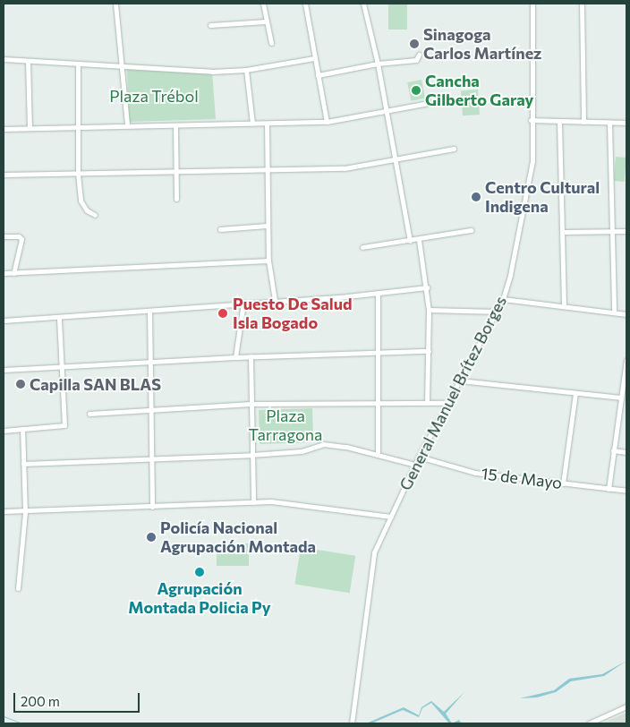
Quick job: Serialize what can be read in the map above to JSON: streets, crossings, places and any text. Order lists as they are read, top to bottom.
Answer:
{
  "streets": {
    "street": ["General Manuel Brítez Borges", "15 de Mayo"]
  },
  "crossings": [
    ["General Manuel Brítez Borges", "15 de Mayo"]
  ],
  "parks": ["Plaza Trébol", "Plaza Tarragona"],
  "places": [
    "Sinagoga Carlos Martínez",
    "Cancha Gilberto Garay",
    "Centro Cultural Indigena",
    "Puesto De Salud Isla Bogado",
    "Capilla SAN BLAS",
    "Policía Nacional Agrupación Montada",
    "Agrupación Montada Policia Py"
  ],
  "scale_bar": "200 m"
}
